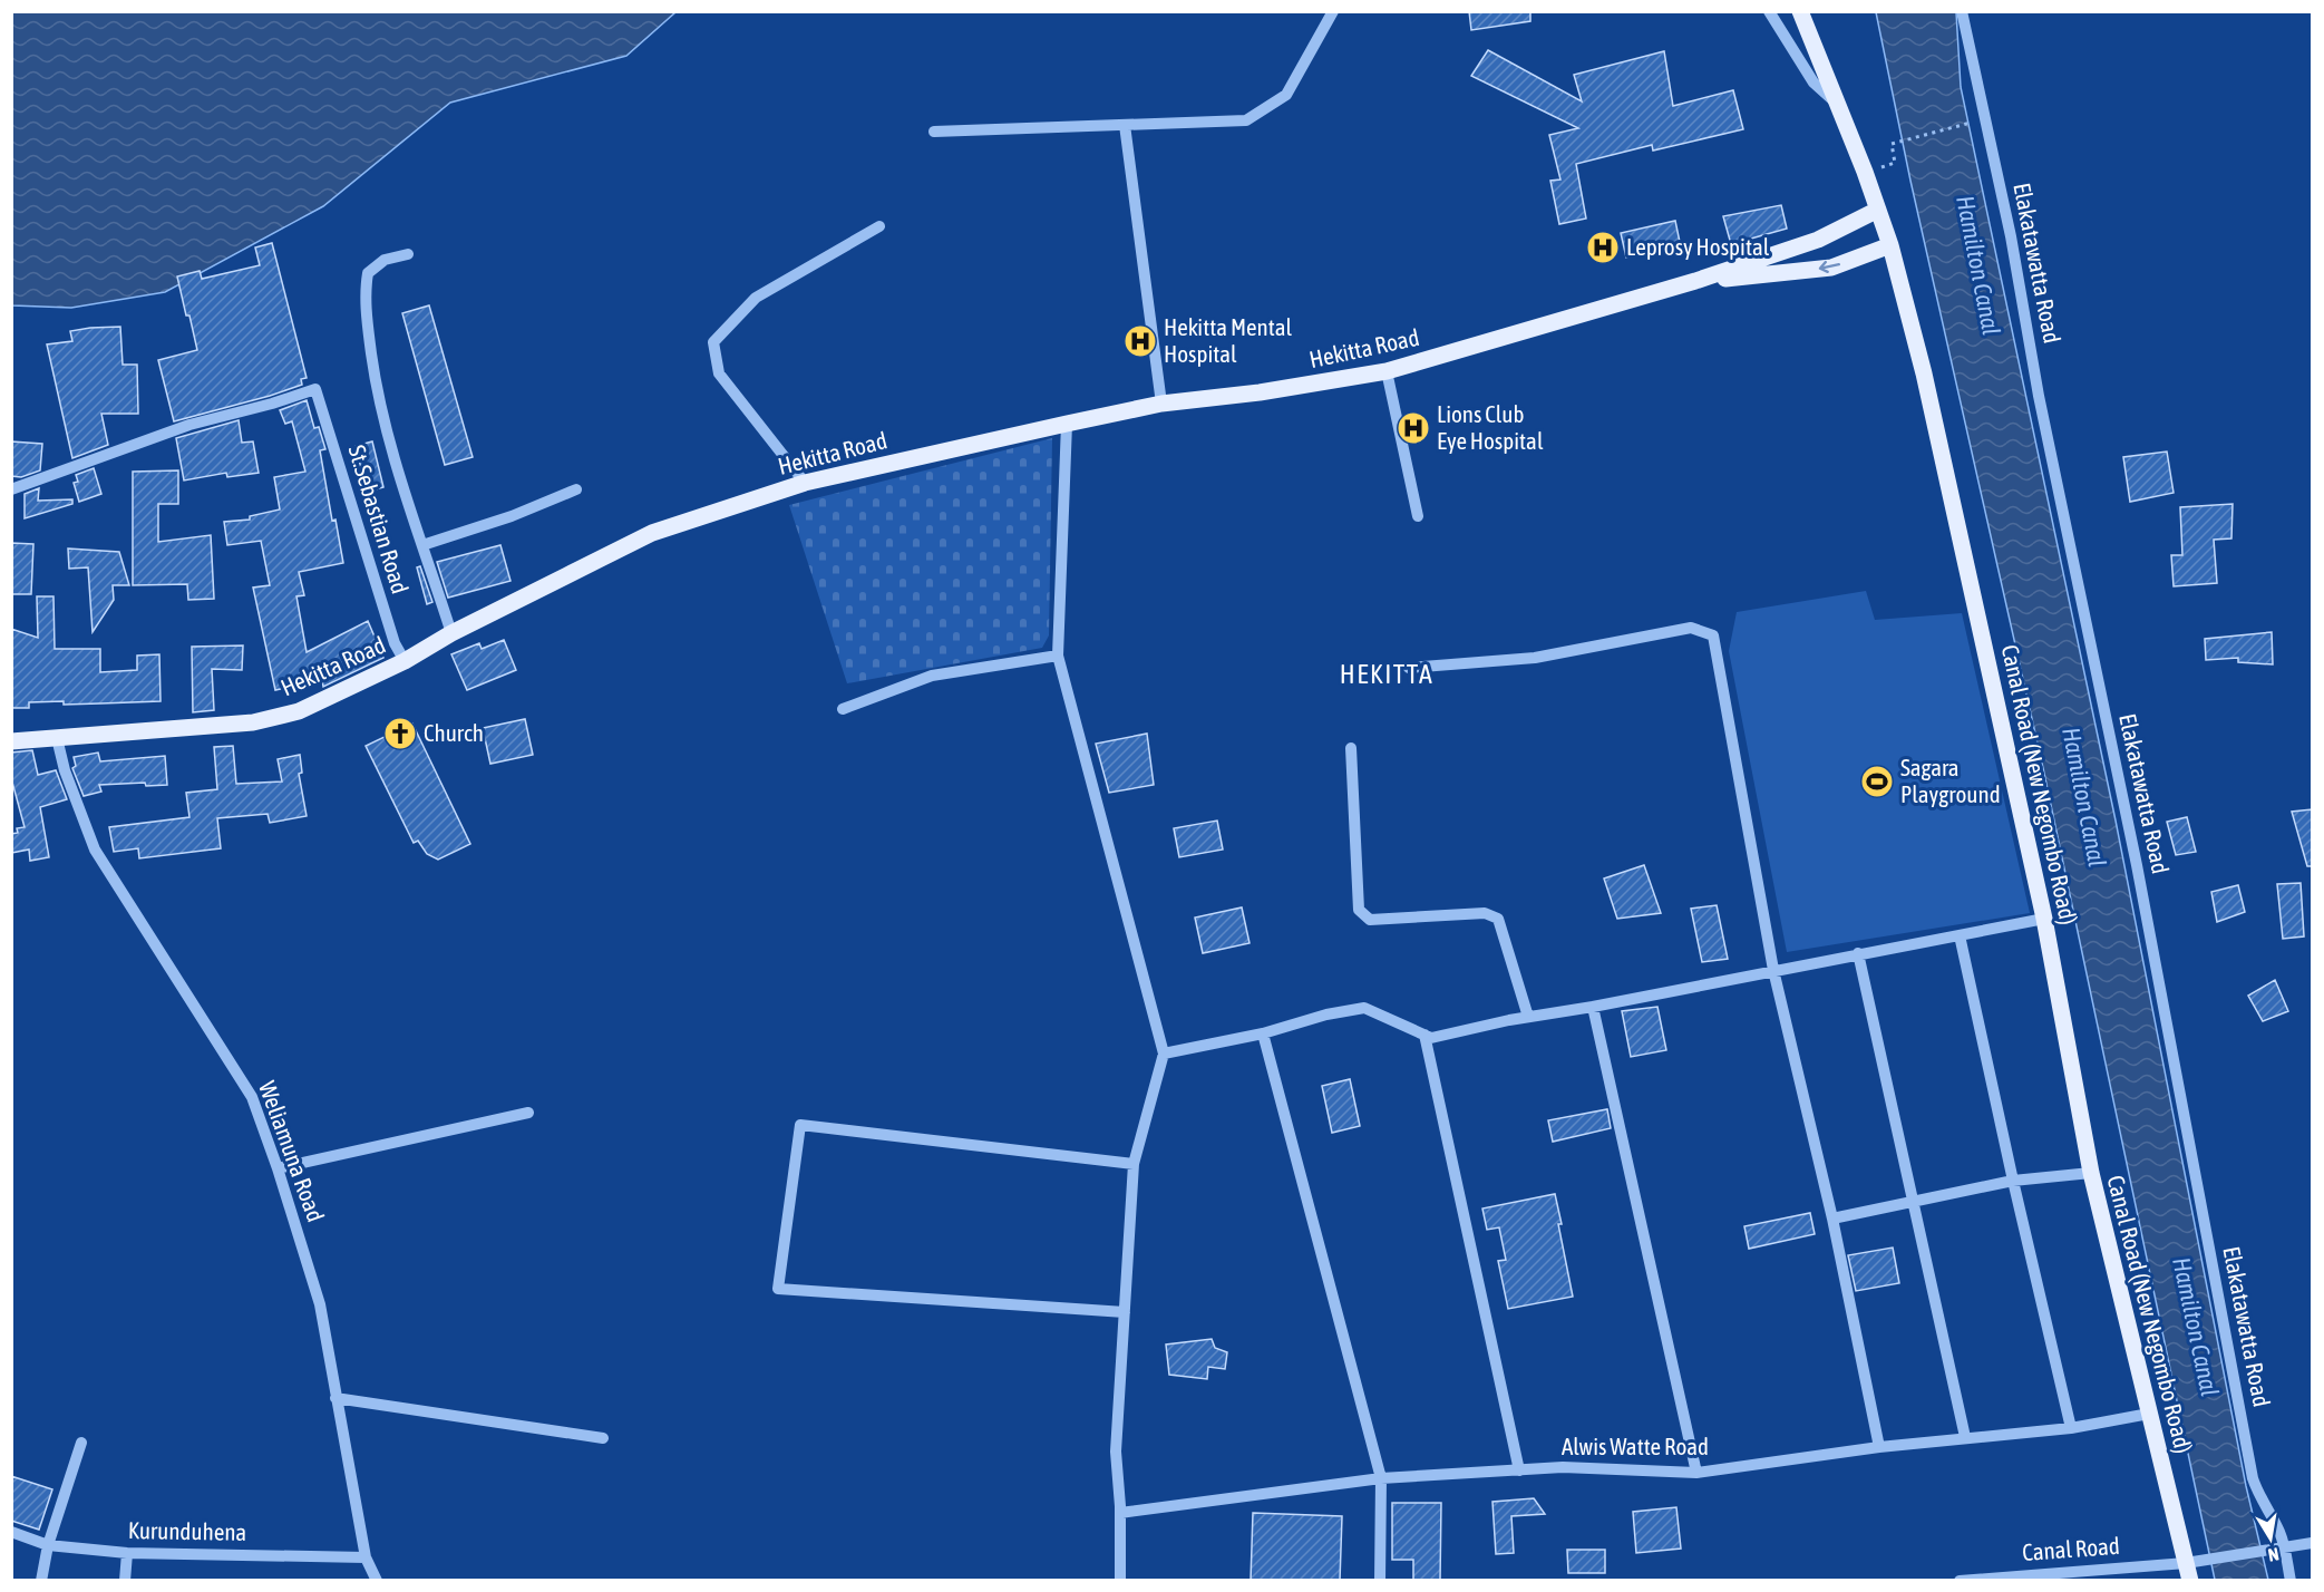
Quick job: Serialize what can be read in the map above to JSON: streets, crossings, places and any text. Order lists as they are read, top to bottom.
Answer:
{
  "streets": {
    "main road": ["Hekitta Road", "Canal Road (New Negombo Road)"],
    "street": [
      "Elakatawatta Road",
      "St.Sebastian Road",
      "Weliamuna Road",
      "Alwis Watte Road",
      "Kurunduhena",
      "Canal Road"
    ]
  },
  "crossings": [
    ["Elakatawatta Road", "Canal Road"],
    ["Hekitta Road", "St.Sebastian Road"],
    ["Hekitta Road", "Canal Road (New Negombo Road)"],
    ["Hekitta Road", "Weliamuna Road"],
    ["Canal Road (New Negombo Road)", "Alwis Watte Road"],
    ["Canal Road (New Negombo Road)", "Canal Road"],
    ["Weliamuna Road", "Kurunduhena"]
  ],
  "districts": ["HEKITTA"],
  "water": ["Hamilton Canal"],
  "places": {
    "hospital": ["Leprosy Hospital", "Hekitta Mental Hospital", "Lions Club Eye Hospital"],
    "church": ["Church"],
    "sports": ["Sagara Playground"]
  },
  "north": "bottom"
}
